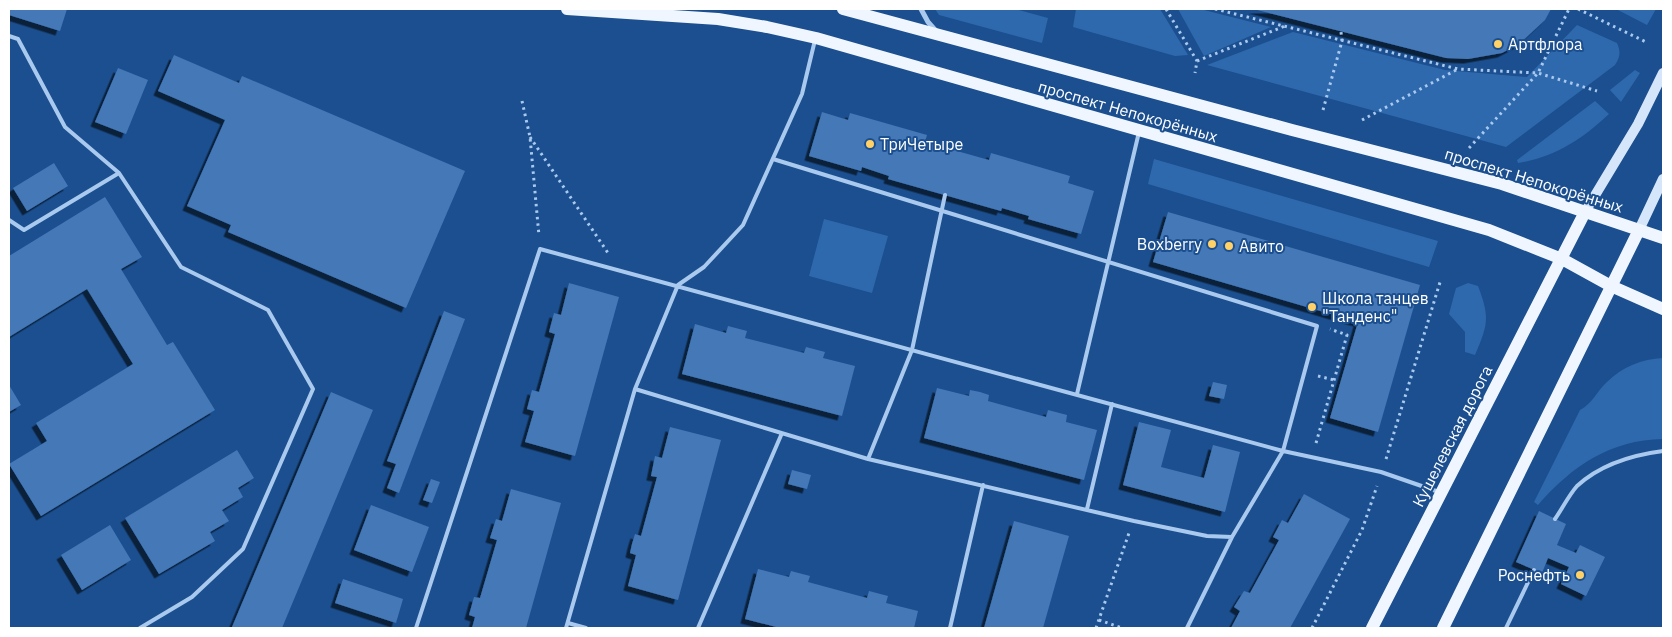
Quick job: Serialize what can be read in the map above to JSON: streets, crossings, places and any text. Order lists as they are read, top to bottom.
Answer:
{
  "streets": {
    "main road": ["проспект Непокорённых", "Кушелевская дорога"]
  },
  "crossings": [
    ["проспект Непокорённых", "Кушелевская дорога"]
  ],
  "places": [
    "Артфлора",
    "ТриЧетыре",
    "Boxberry",
    "Авито",
    "Школа танцев \"Танденс\"",
    "Роснефть"
  ]
}
